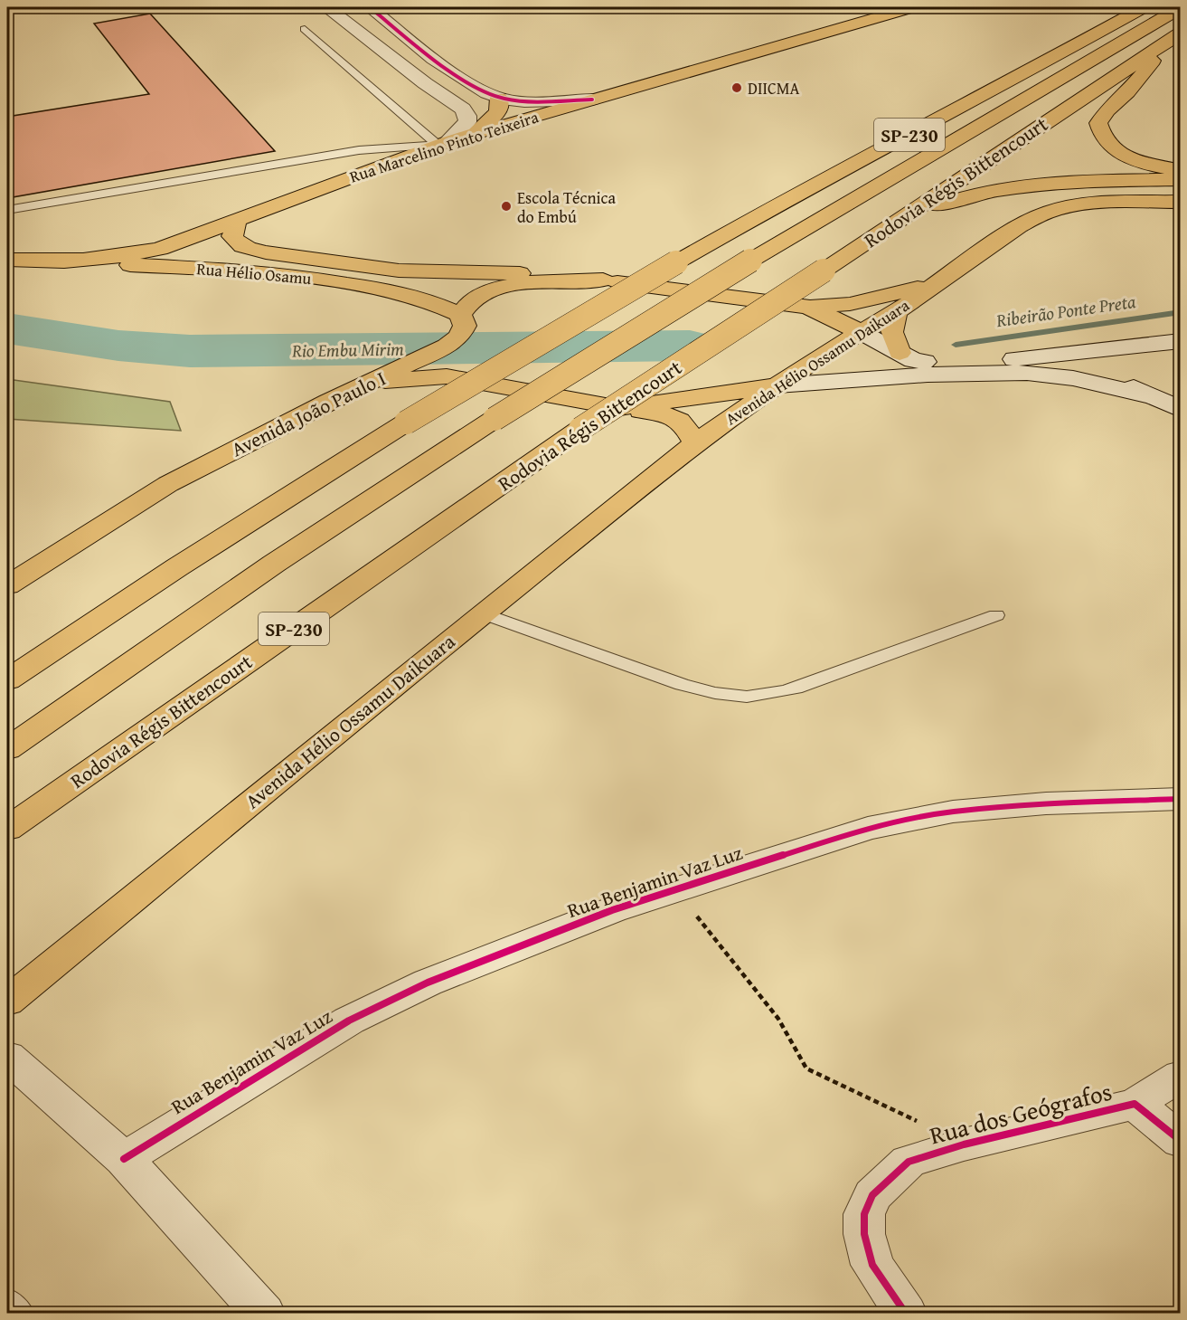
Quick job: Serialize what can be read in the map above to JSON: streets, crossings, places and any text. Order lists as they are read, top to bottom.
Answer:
{
  "streets": {
    "main road": [
      "SP-230",
      "Rua Marcelino Pinto Teixeira",
      "Rodovia Régis Bittencourt",
      "Rua Hélio Osamu",
      "Avenida Hélio Ossamu Daikuara",
      "Avenida João Paulo I"
    ],
    "street": ["Rua Benjamin Vaz Luz", "Rua dos Geógrafos"]
  },
  "crossings": [
    ["Rua Marcelino Pinto Teixeira", "Rua Hélio Osamu"],
    ["Rua Hélio Osamu", "Avenida João Paulo I"]
  ],
  "water": ["Ribeirão Ponte Preta", "Rio Embu Mirim"],
  "places": ["DIICMA", "Escola Técnica do Embú"]
}
